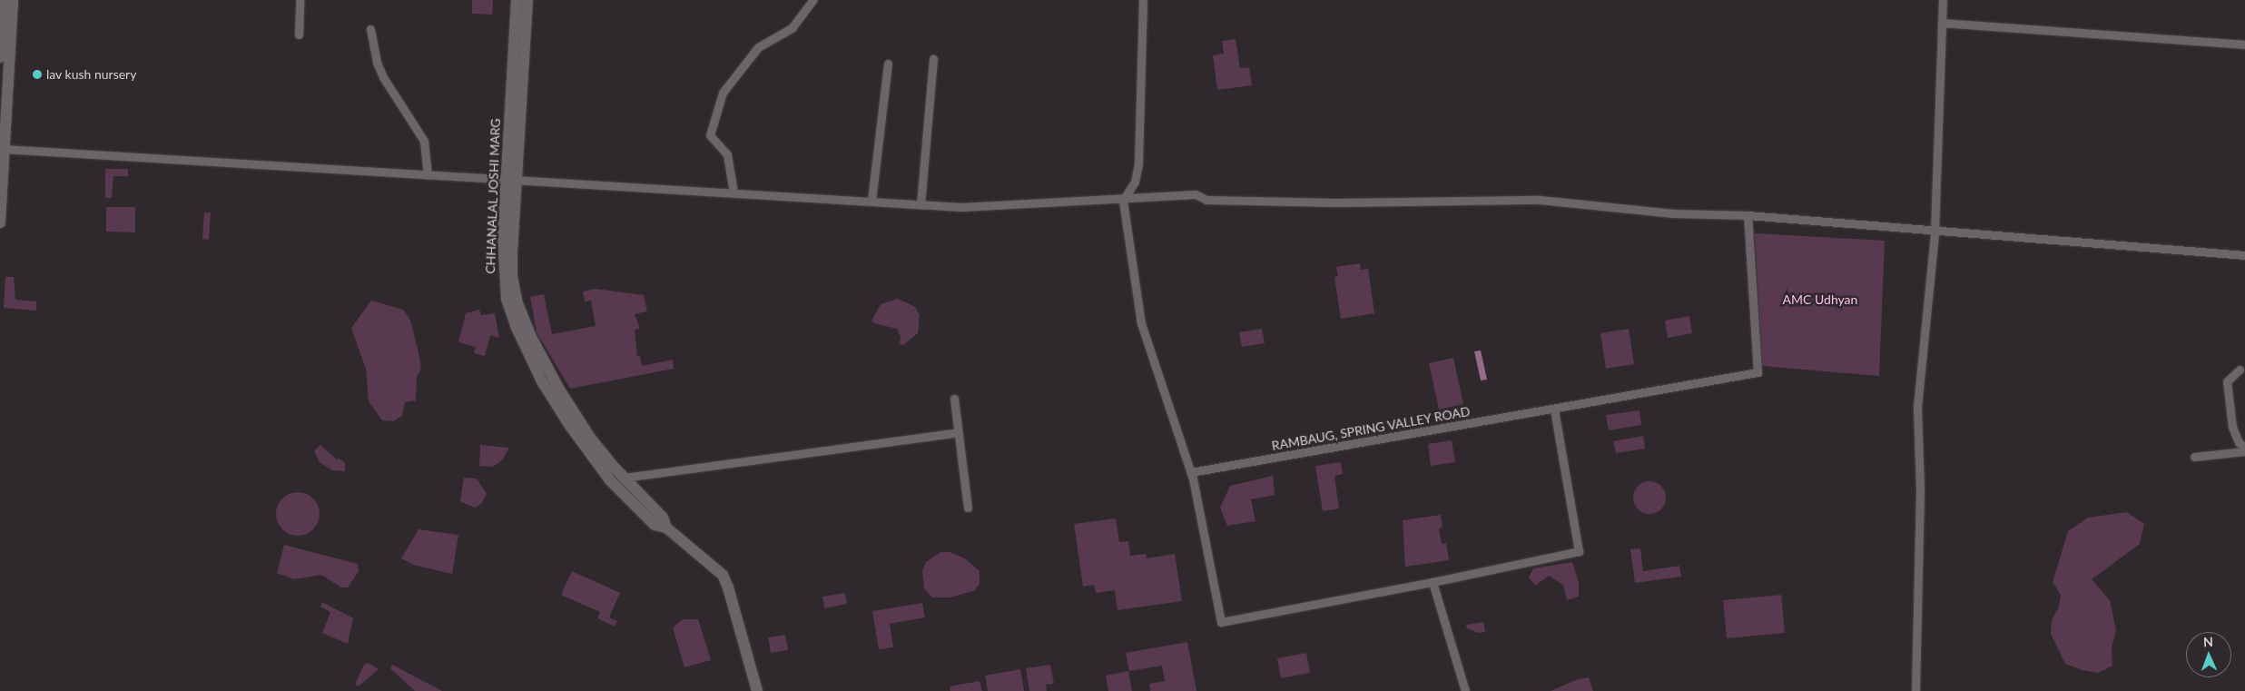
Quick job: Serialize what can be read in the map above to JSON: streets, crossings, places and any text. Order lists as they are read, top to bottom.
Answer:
{
  "streets": {
    "street": ["CHHANALAL JOSHI MARG", "RAMBAUG, SPRING VALLEY ROAD"]
  },
  "parks": ["AMC Udhyan"],
  "places": ["lav kush nursery"],
  "north": "top"
}
